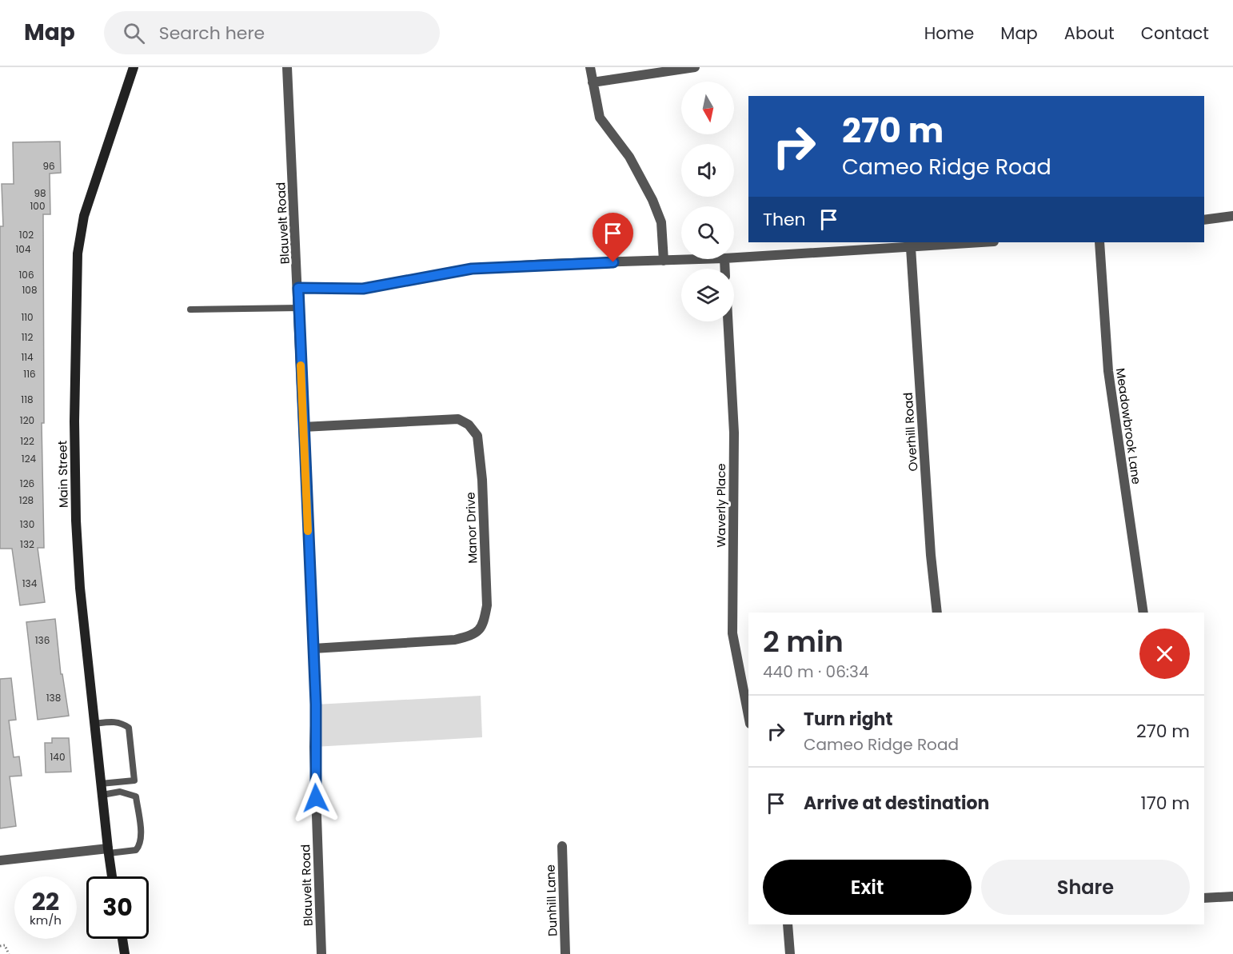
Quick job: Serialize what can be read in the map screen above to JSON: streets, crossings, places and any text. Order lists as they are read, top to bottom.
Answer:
{
  "streets": {
    "main road": ["Main Street"],
    "street": [
      "Blauvelt Road",
      "Meadowbrook Lane",
      "Overhill Road",
      "Waverly Place",
      "Manor Drive",
      "Dunhill Lane"
    ]
  },
  "crossings": [
    ["Blauvelt Road", "Manor Drive"]
  ],
  "house_numbers": [
    "96",
    "98",
    "100",
    "102",
    "104",
    "106",
    "108",
    "110",
    "112",
    "114",
    "116",
    "118",
    "120",
    "122",
    "124",
    "126",
    "128",
    "130",
    "132",
    "134",
    "136",
    "138",
    "140"
  ],
  "north": "bottom",
  "page": {
    "header": "Map",
    "search": "Search here",
    "nav": [
      "Home",
      "Map",
      "About",
      "Contact"
    ],
    "turn": ["270 m", "Cameo Ridge Road"],
    "then": "Then",
    "heading": ["2 min", "440 m · 06:34"],
    "list": [
      {
        "name": "Turn right",
        "note": "Cameo Ridge Road",
        "value": "270 m"
      },
      {
        "name": "Arrive at destination",
        "value": "170 m"
      }
    ],
    "buttons": ["Exit", "Share"],
    "speed": "22 km/h",
    "limit": "30"
  }
}
